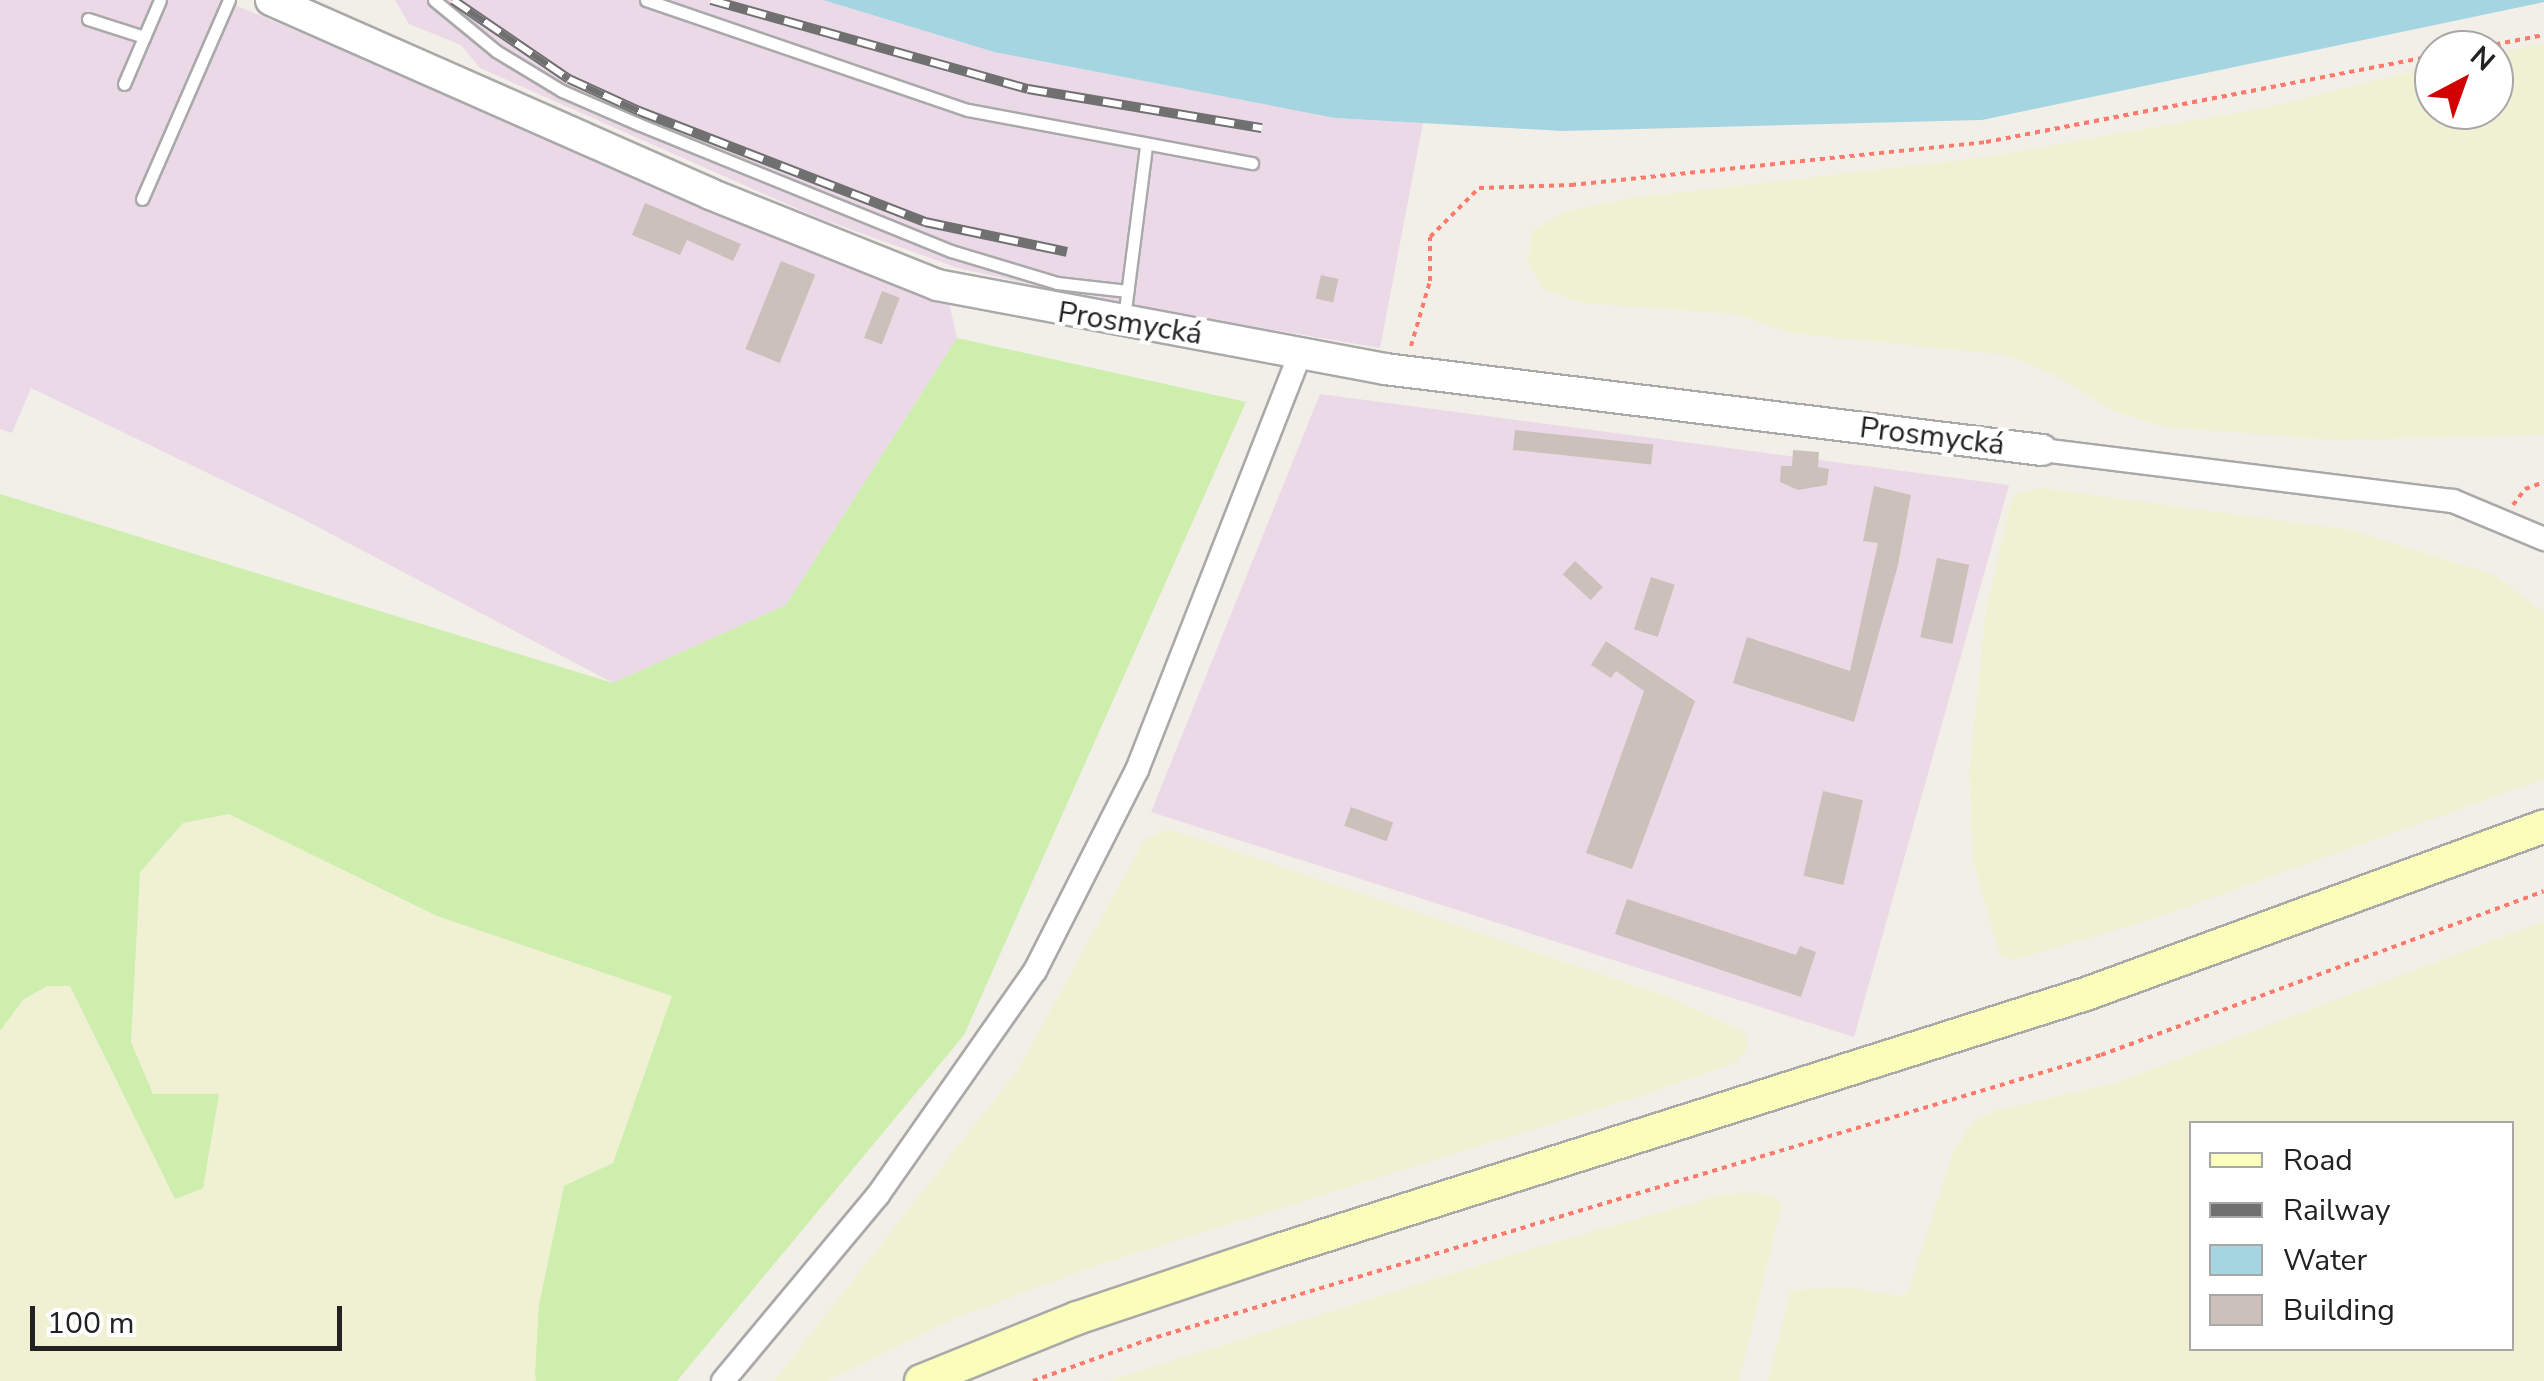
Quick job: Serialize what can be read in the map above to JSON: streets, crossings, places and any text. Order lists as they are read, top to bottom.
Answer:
{
  "streets": {
    "street": ["Prosmycká"]
  },
  "legend": [
    "Road",
    "Railway",
    "Water",
    "Building"
  ],
  "scale_bar": "100 m",
  "north": "top right"
}
